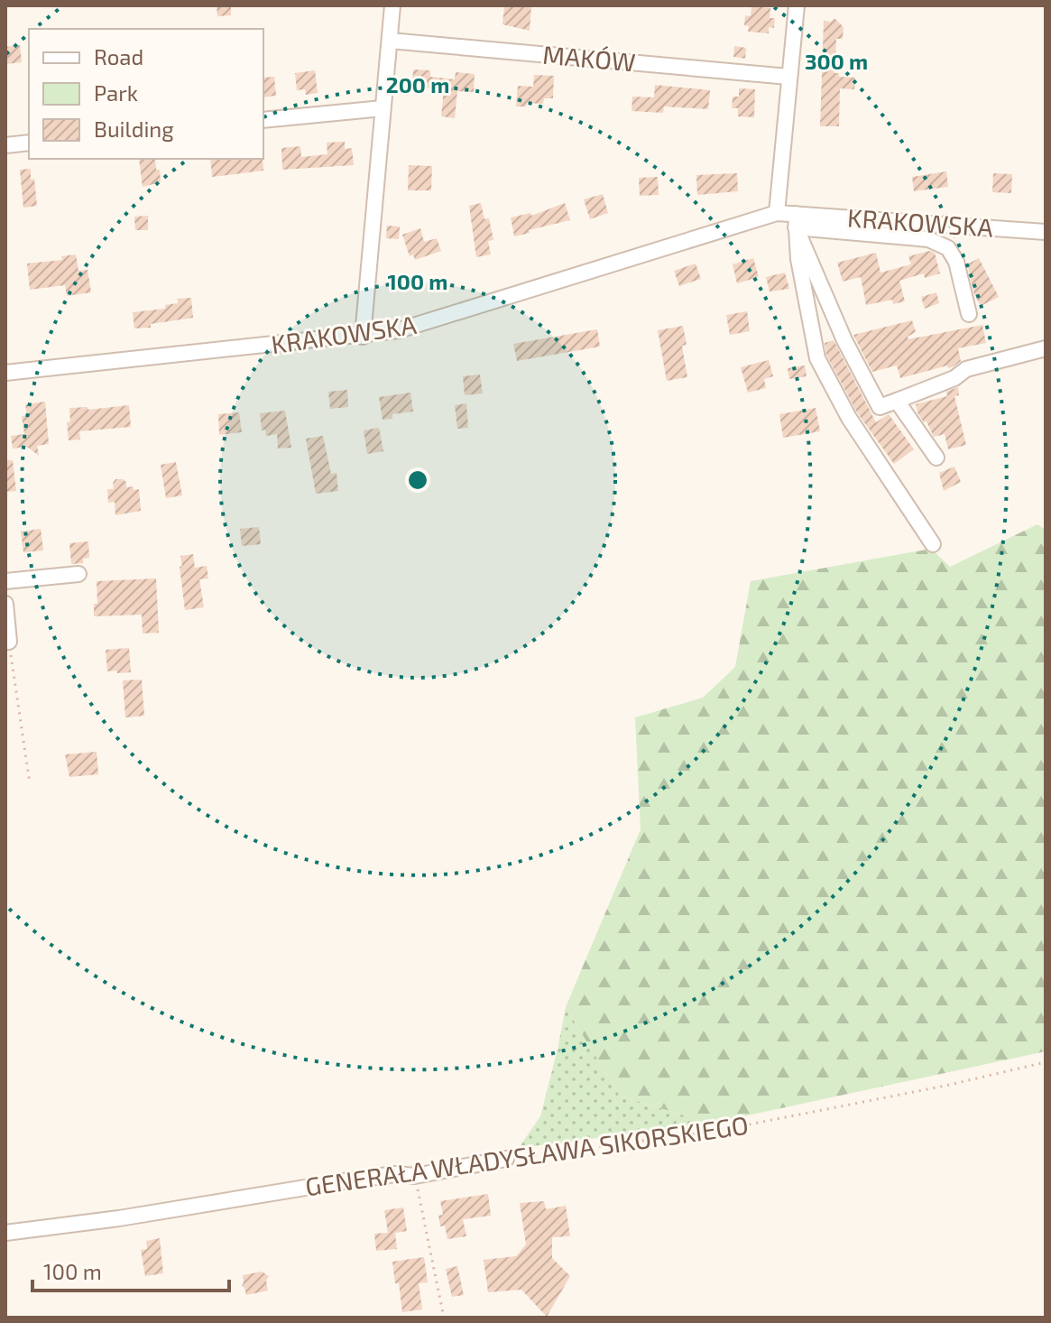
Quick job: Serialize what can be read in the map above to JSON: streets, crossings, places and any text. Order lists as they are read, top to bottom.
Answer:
{
  "streets": {
    "street": ["MAKÓW", "KRAKOWSKA", "GENERAŁA WŁADYSŁAWA SIKORSKIEGO"]
  },
  "legend": ["Road", "Park", "Building"],
  "scale_bar": "100 m",
  "rings": ["300 m", "200 m", "100 m"]
}
